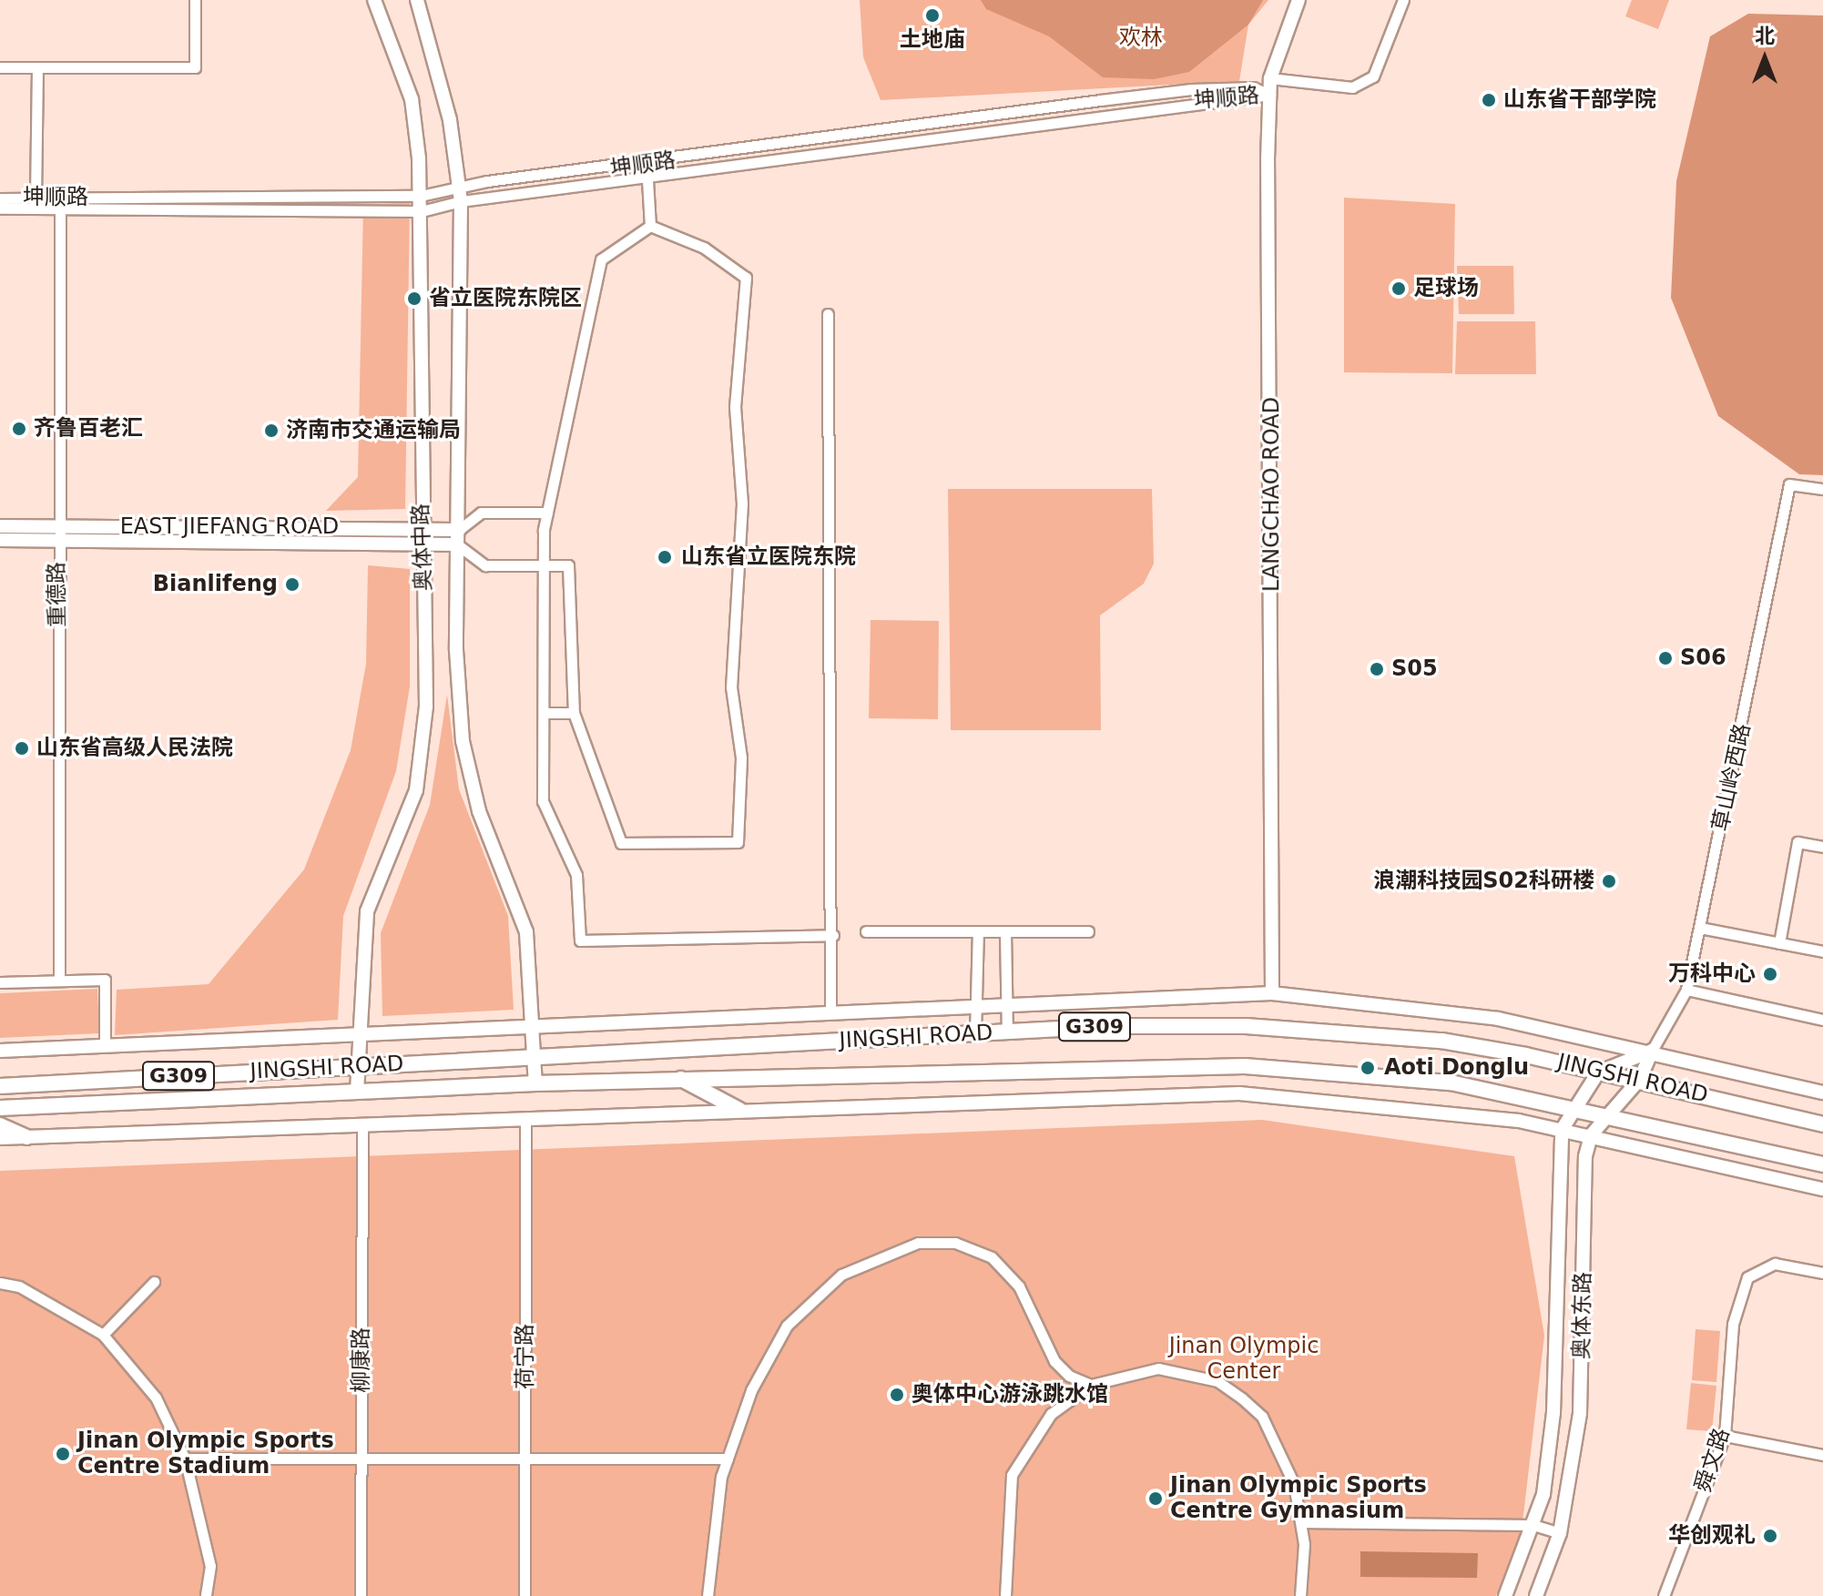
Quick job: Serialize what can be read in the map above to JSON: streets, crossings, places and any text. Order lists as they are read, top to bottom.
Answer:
{
  "streets": {
    "highway": ["G309", "JINGSHI ROAD"],
    "main road": [
      "LANGCHAO ROAD",
      "EAST JIEFANG ROAD",
      "奥体中路",
      "奥体东路"
    ],
    "street": [
      "坤顺路",
      "重德路",
      "草山岭西路",
      "荷宁路",
      "柳康路",
      "舜文路"
    ]
  },
  "crossings": [
    ["坤顺路", "LANGCHAO ROAD"],
    ["坤顺路", "奥体中路"],
    ["坤顺路", "重德路"],
    ["LANGCHAO ROAD", "JINGSHI ROAD"],
    ["EAST JIEFANG ROAD", "奥体中路"],
    ["EAST JIEFANG ROAD", "重德路"],
    ["奥体中路", "JINGSHI ROAD"],
    ["草山岭西路", "JINGSHI ROAD"]
  ],
  "parks": ["欢林", "Jinan Olympic Center"],
  "places": [
    "土地庙",
    "山东省干部学院",
    "足球场",
    "省立医院东院区",
    "齐鲁百老汇",
    "济南市交通运输局",
    "山东省立医院东院",
    "Bianlifeng",
    "S06",
    "S05",
    "山东省高级人民法院",
    "浪潮科技园S02科研楼",
    "万科中心",
    "Aoti Donglu",
    "奥体中心游泳跳水馆",
    "Jinan Olympic Sports Centre Stadium",
    "Jinan Olympic Sports Centre Gymnasium",
    "华创观礼"
  ],
  "north": "top"
}
